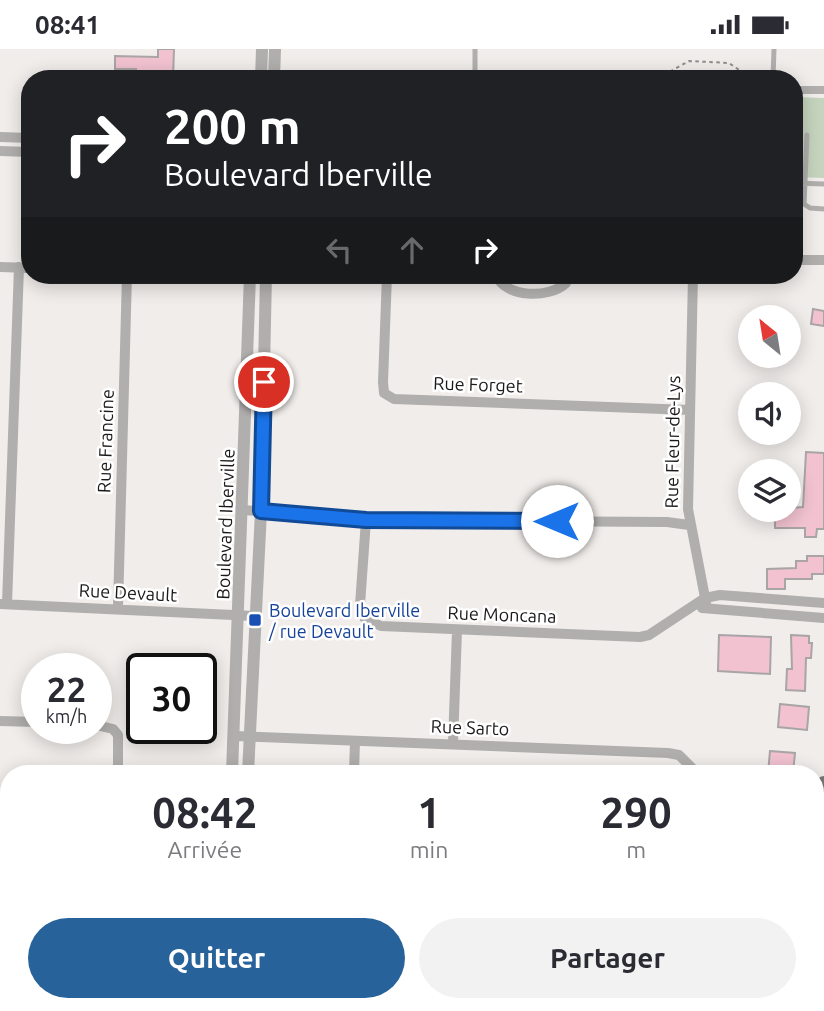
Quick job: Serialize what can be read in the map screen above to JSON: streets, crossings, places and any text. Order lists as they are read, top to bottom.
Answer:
{
  "streets": {
    "street": [
      "Rue Forget",
      "Rue Francine",
      "Rue Fleur-de-Lys",
      "Boulevard Iberville",
      "Rue Devault",
      "Rue Moncana",
      "Rue Sarto"
    ]
  },
  "crossings": [
    ["Rue Forget", "Rue Fleur-de-Lys"],
    ["Rue Francine", "Rue Devault"],
    ["Rue Fleur-de-Lys", "Rue Moncana"],
    ["Boulevard Iberville", "Rue Devault"],
    ["Boulevard Iberville", "Rue Sarto"]
  ],
  "places": {
    "transit": ["Boulevard Iberville / rue Devault"]
  },
  "north": "top left",
  "page": {
    "status": "08:41",
    "turn": ["200 m", "Boulevard Iberville"],
    "speed": "22 km/h",
    "limit": "30",
    "eta": [
      "08:42",
      "Arrivée",
      "1",
      "min",
      "290",
      "m"
    ],
    "buttons": ["Quitter", "Partager"]
  }
}
